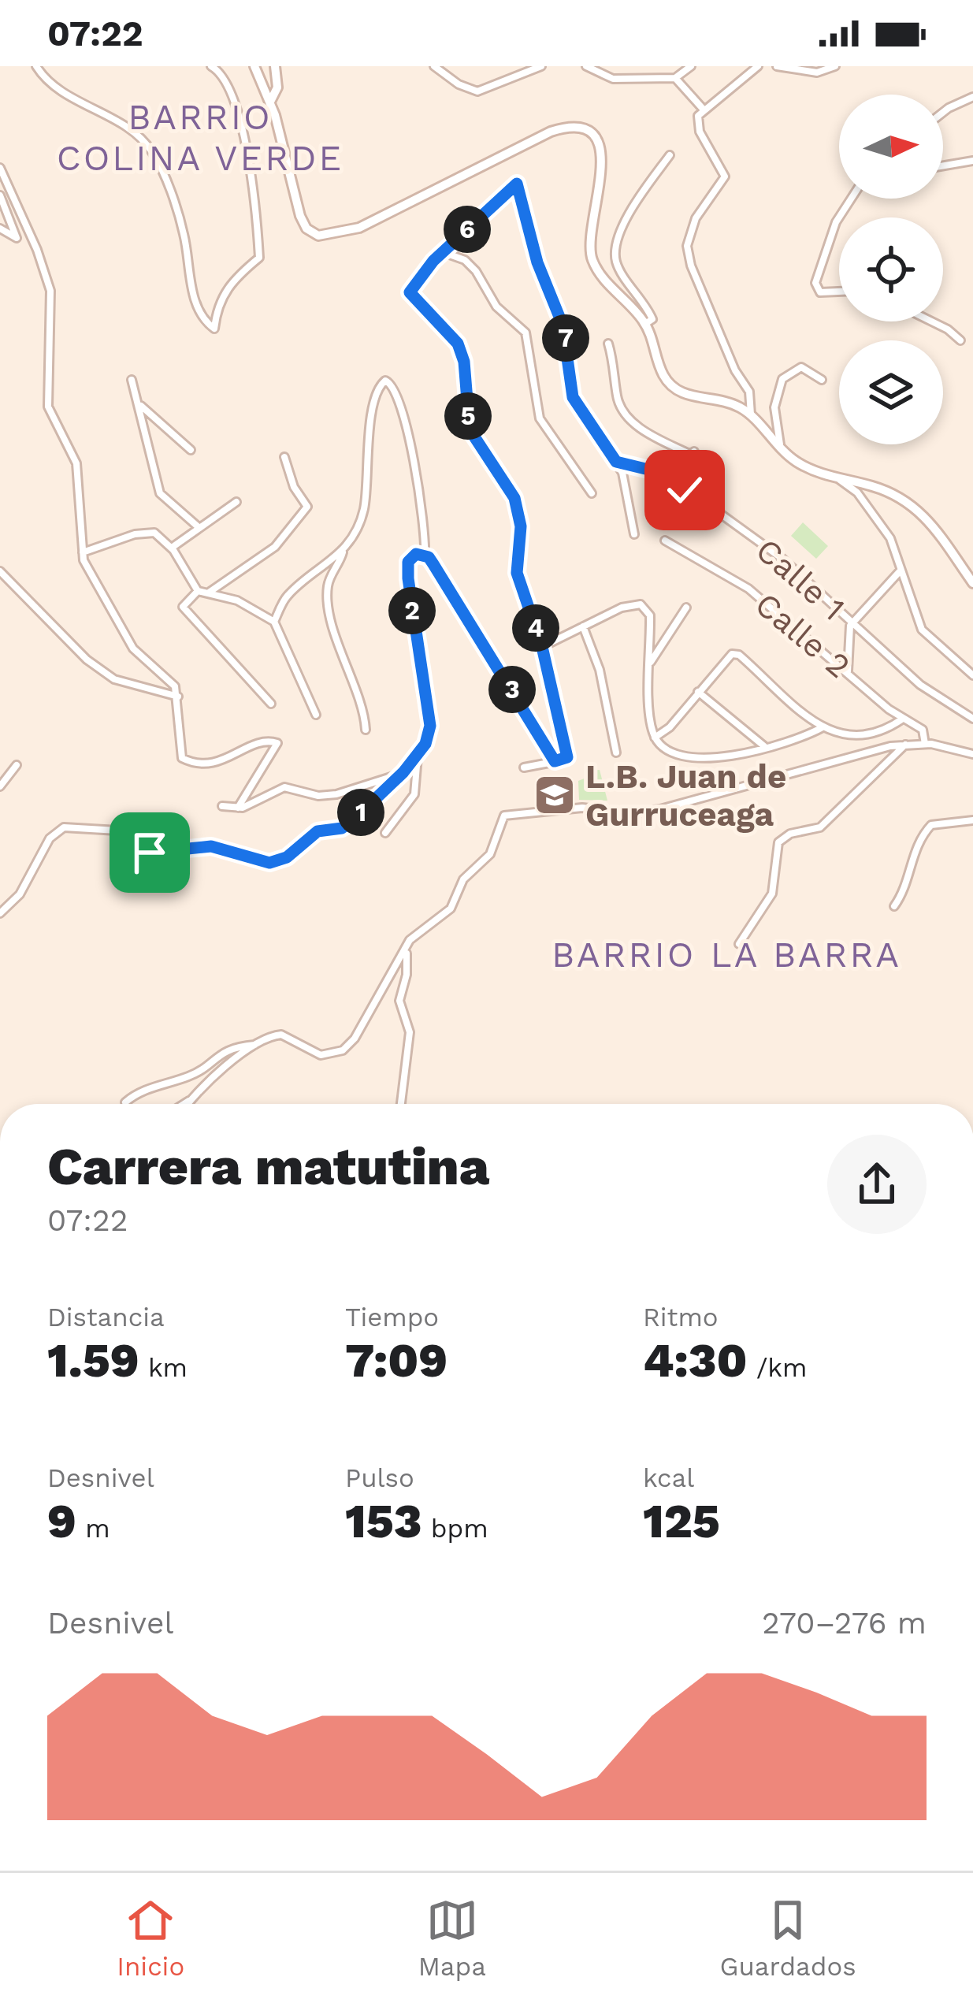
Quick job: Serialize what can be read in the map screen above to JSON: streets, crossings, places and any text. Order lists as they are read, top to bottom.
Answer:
{
  "streets": {
    "street": ["Calle 1", "Calle 2"]
  },
  "districts": ["BARRIO COLINA VERDE", "BARRIO LA BARRA"],
  "places": {
    "school or university": ["L.B. Juan de Gurruceaga"]
  },
  "north": "right",
  "page": {
    "status": "07:22",
    "pins": [
      "6",
      "7",
      "5",
      "2",
      "4",
      "3",
      "1"
    ],
    "heading": ["Carrera matutina", "07:22"],
    "stats": [
      ["Distancia", "1.59 km"],
      ["Tiempo", "7:09"],
      ["Ritmo", "4:30 /km"],
      ["Desnivel", "9 m"],
      ["Pulso", "153 bpm"],
      ["kcal", "125"]
    ],
    "chart": ["Desnivel", "270–276 m"],
    "tabs": ["Inicio", "Mapa", "Guardados"]
  }
}
